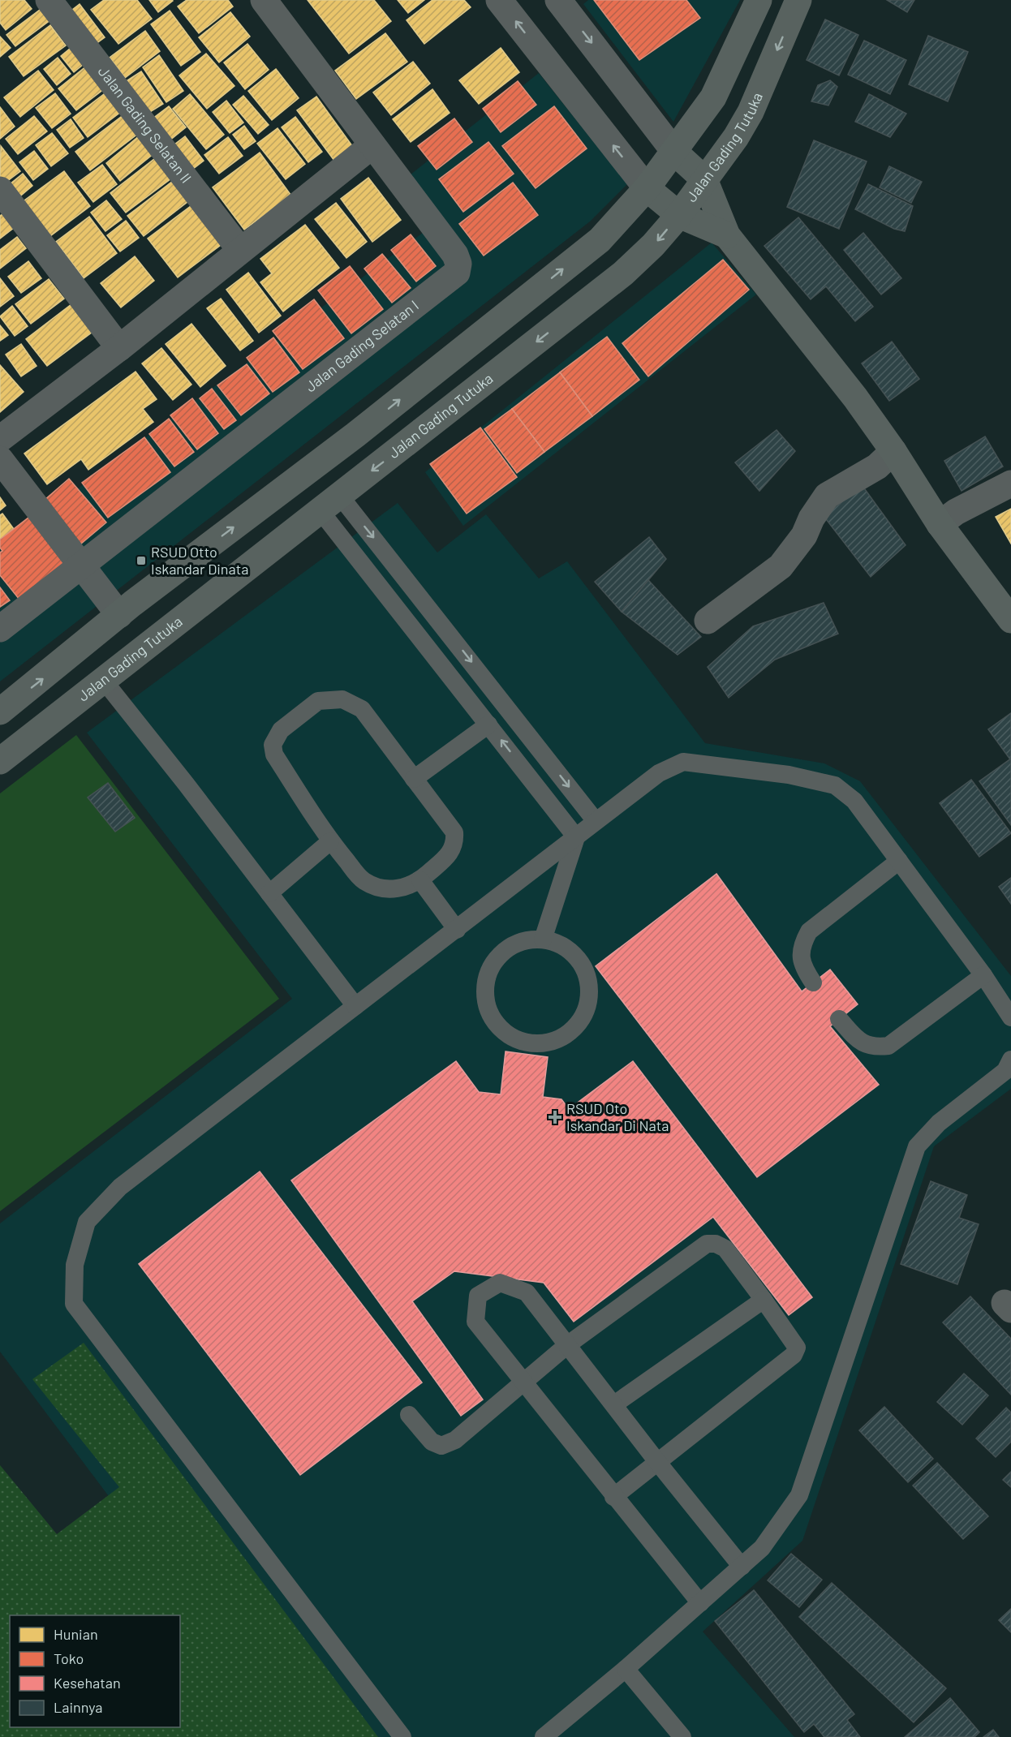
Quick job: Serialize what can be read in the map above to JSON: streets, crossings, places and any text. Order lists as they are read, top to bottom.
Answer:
{
  "streets": {
    "main road": ["Jalan Gading Tutuka"],
    "street": ["Jalan Gading Selatan II", "Jalan Gading Selatan I"]
  },
  "places": {
    "transit": ["RSUD Otto Iskandar Dinata"],
    "health": ["RSUD Oto Iskandar Di Nata"]
  },
  "legend": [
    "Hunian",
    "Toko",
    "Kesehatan",
    "Lainnya"
  ]
}
